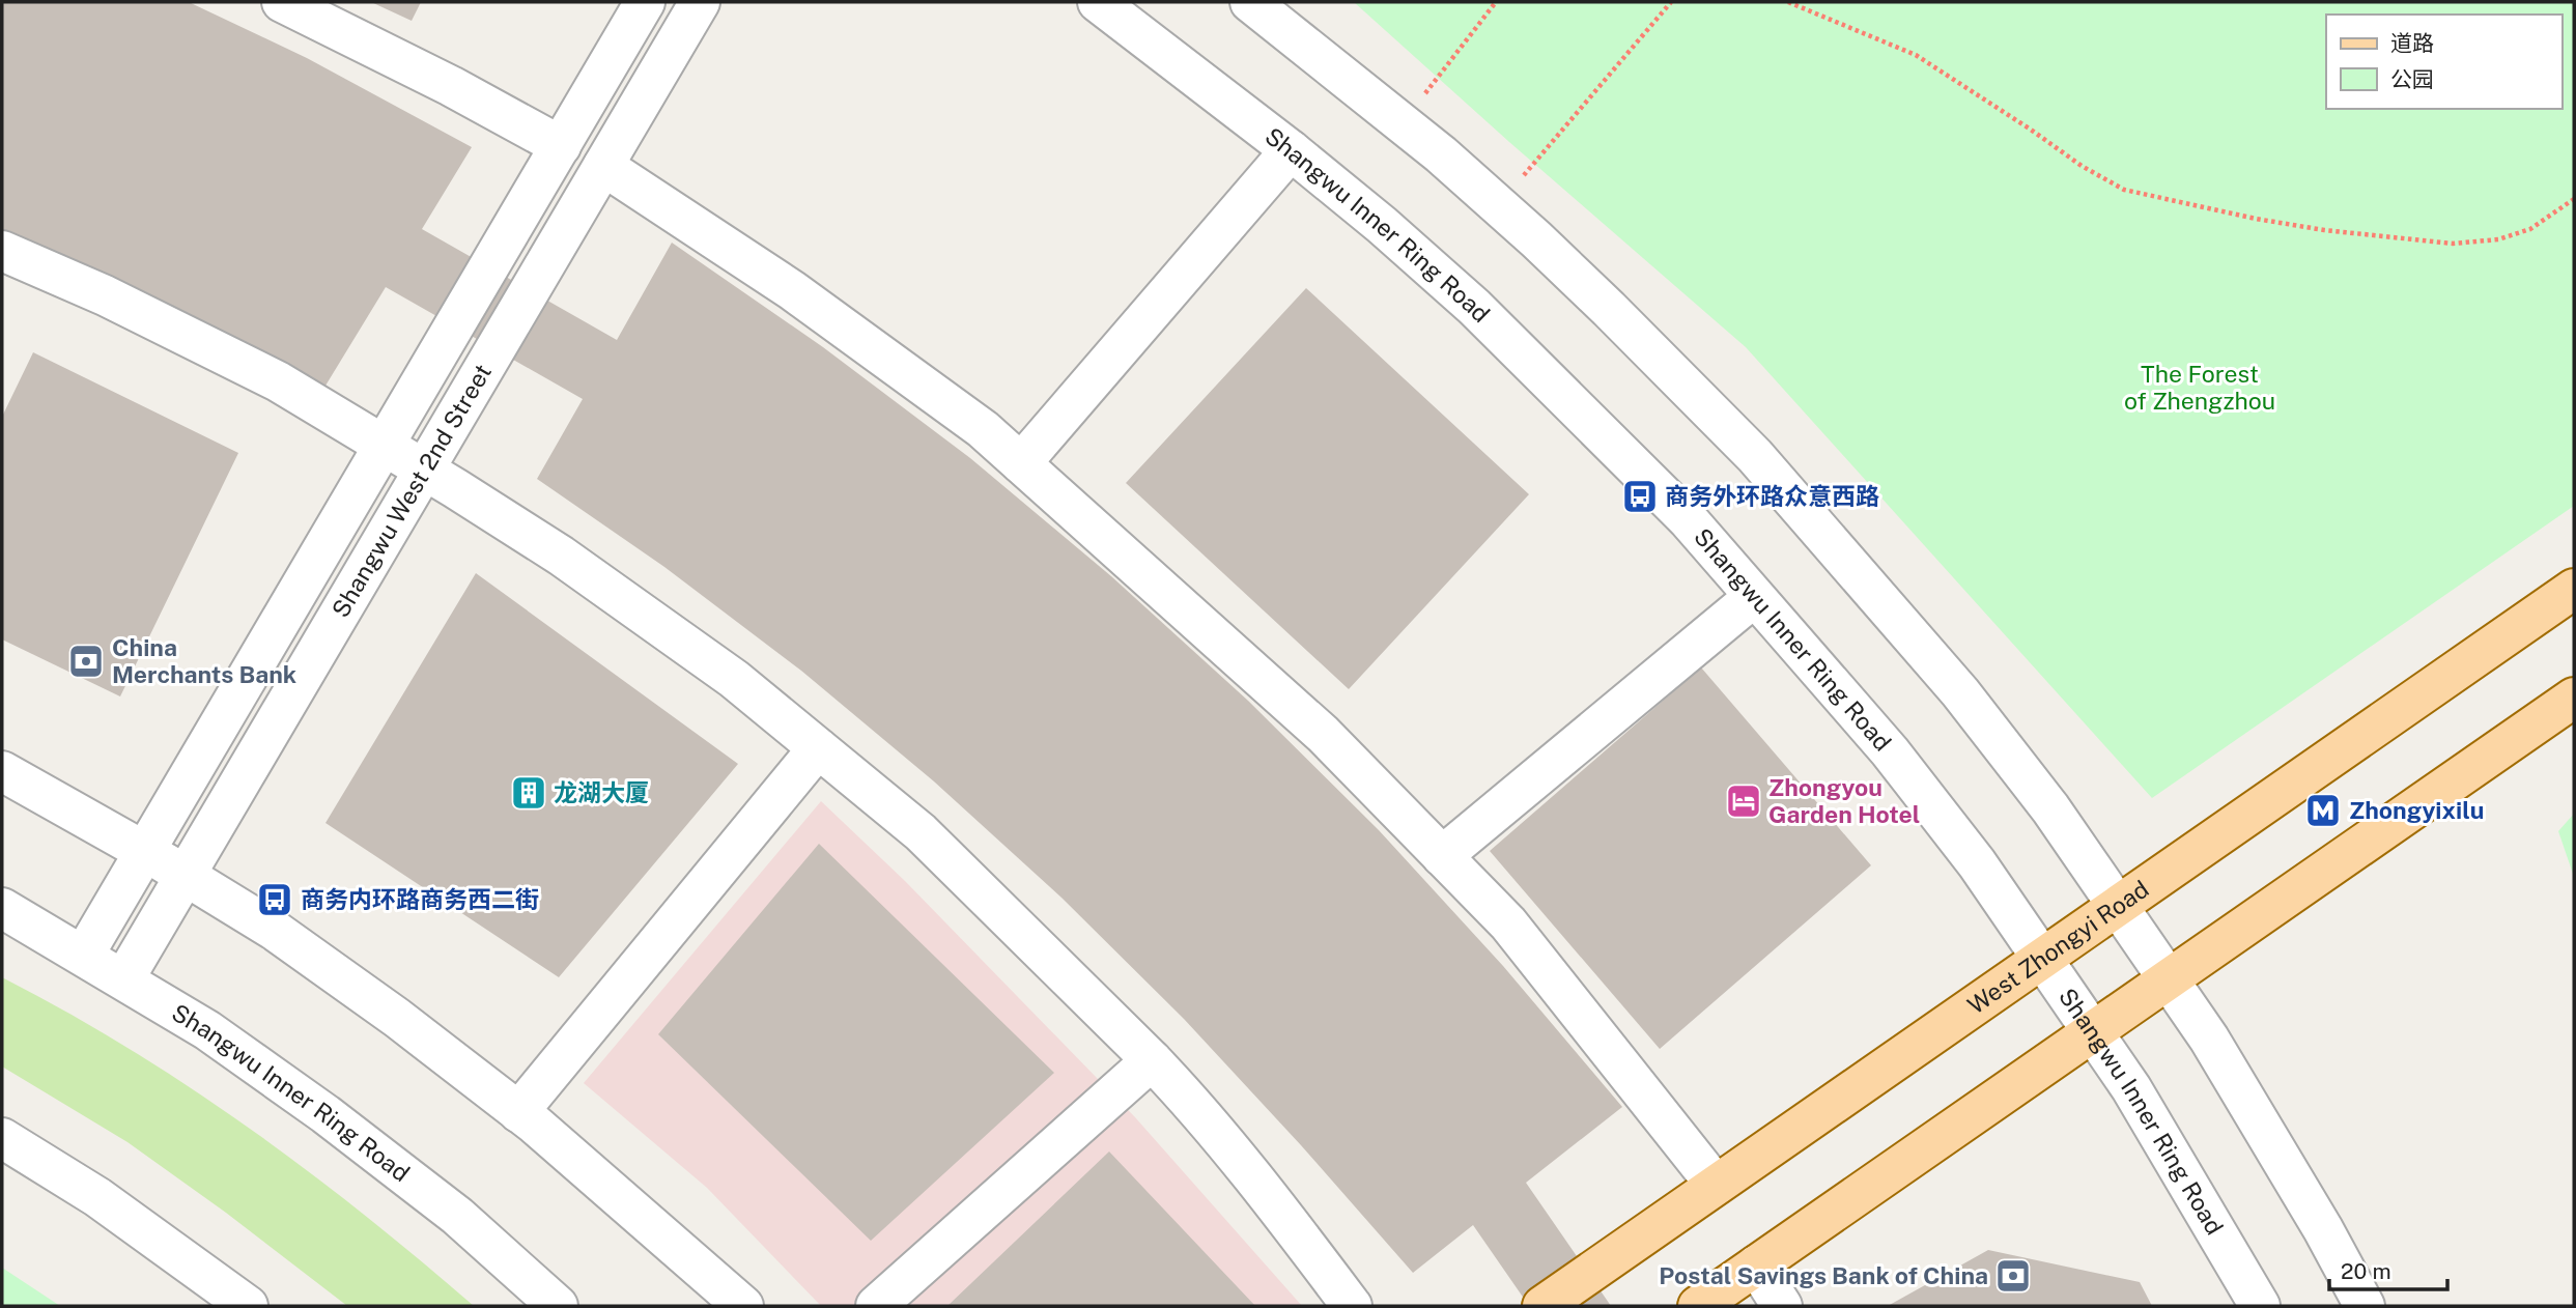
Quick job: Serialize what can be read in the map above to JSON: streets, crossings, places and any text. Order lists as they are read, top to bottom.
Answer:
{
  "streets": {
    "main road": ["West Zhongyi Road"],
    "street": ["Shangwu Inner Ring Road", "Shangwu West 2nd Street"]
  },
  "crossings": [
    ["Shangwu Inner Ring Road", "Shangwu West 2nd Street"],
    ["Shangwu Inner Ring Road", "West Zhongyi Road"]
  ],
  "parks": ["The Forest of Zhengzhou"],
  "places": {
    "bus stop": ["商务外环路众意西路", "商务内环路商务西二街"],
    "bank": ["China Merchants Bank", "Postal Savings Bank of China"],
    "building": ["龙湖大厦"],
    "hotel": ["Zhongyou Garden Hotel"],
    "metro station": ["Zhongyixilu"]
  },
  "legend": ["道路", "公园"],
  "scale_bar": "20 m"
}
